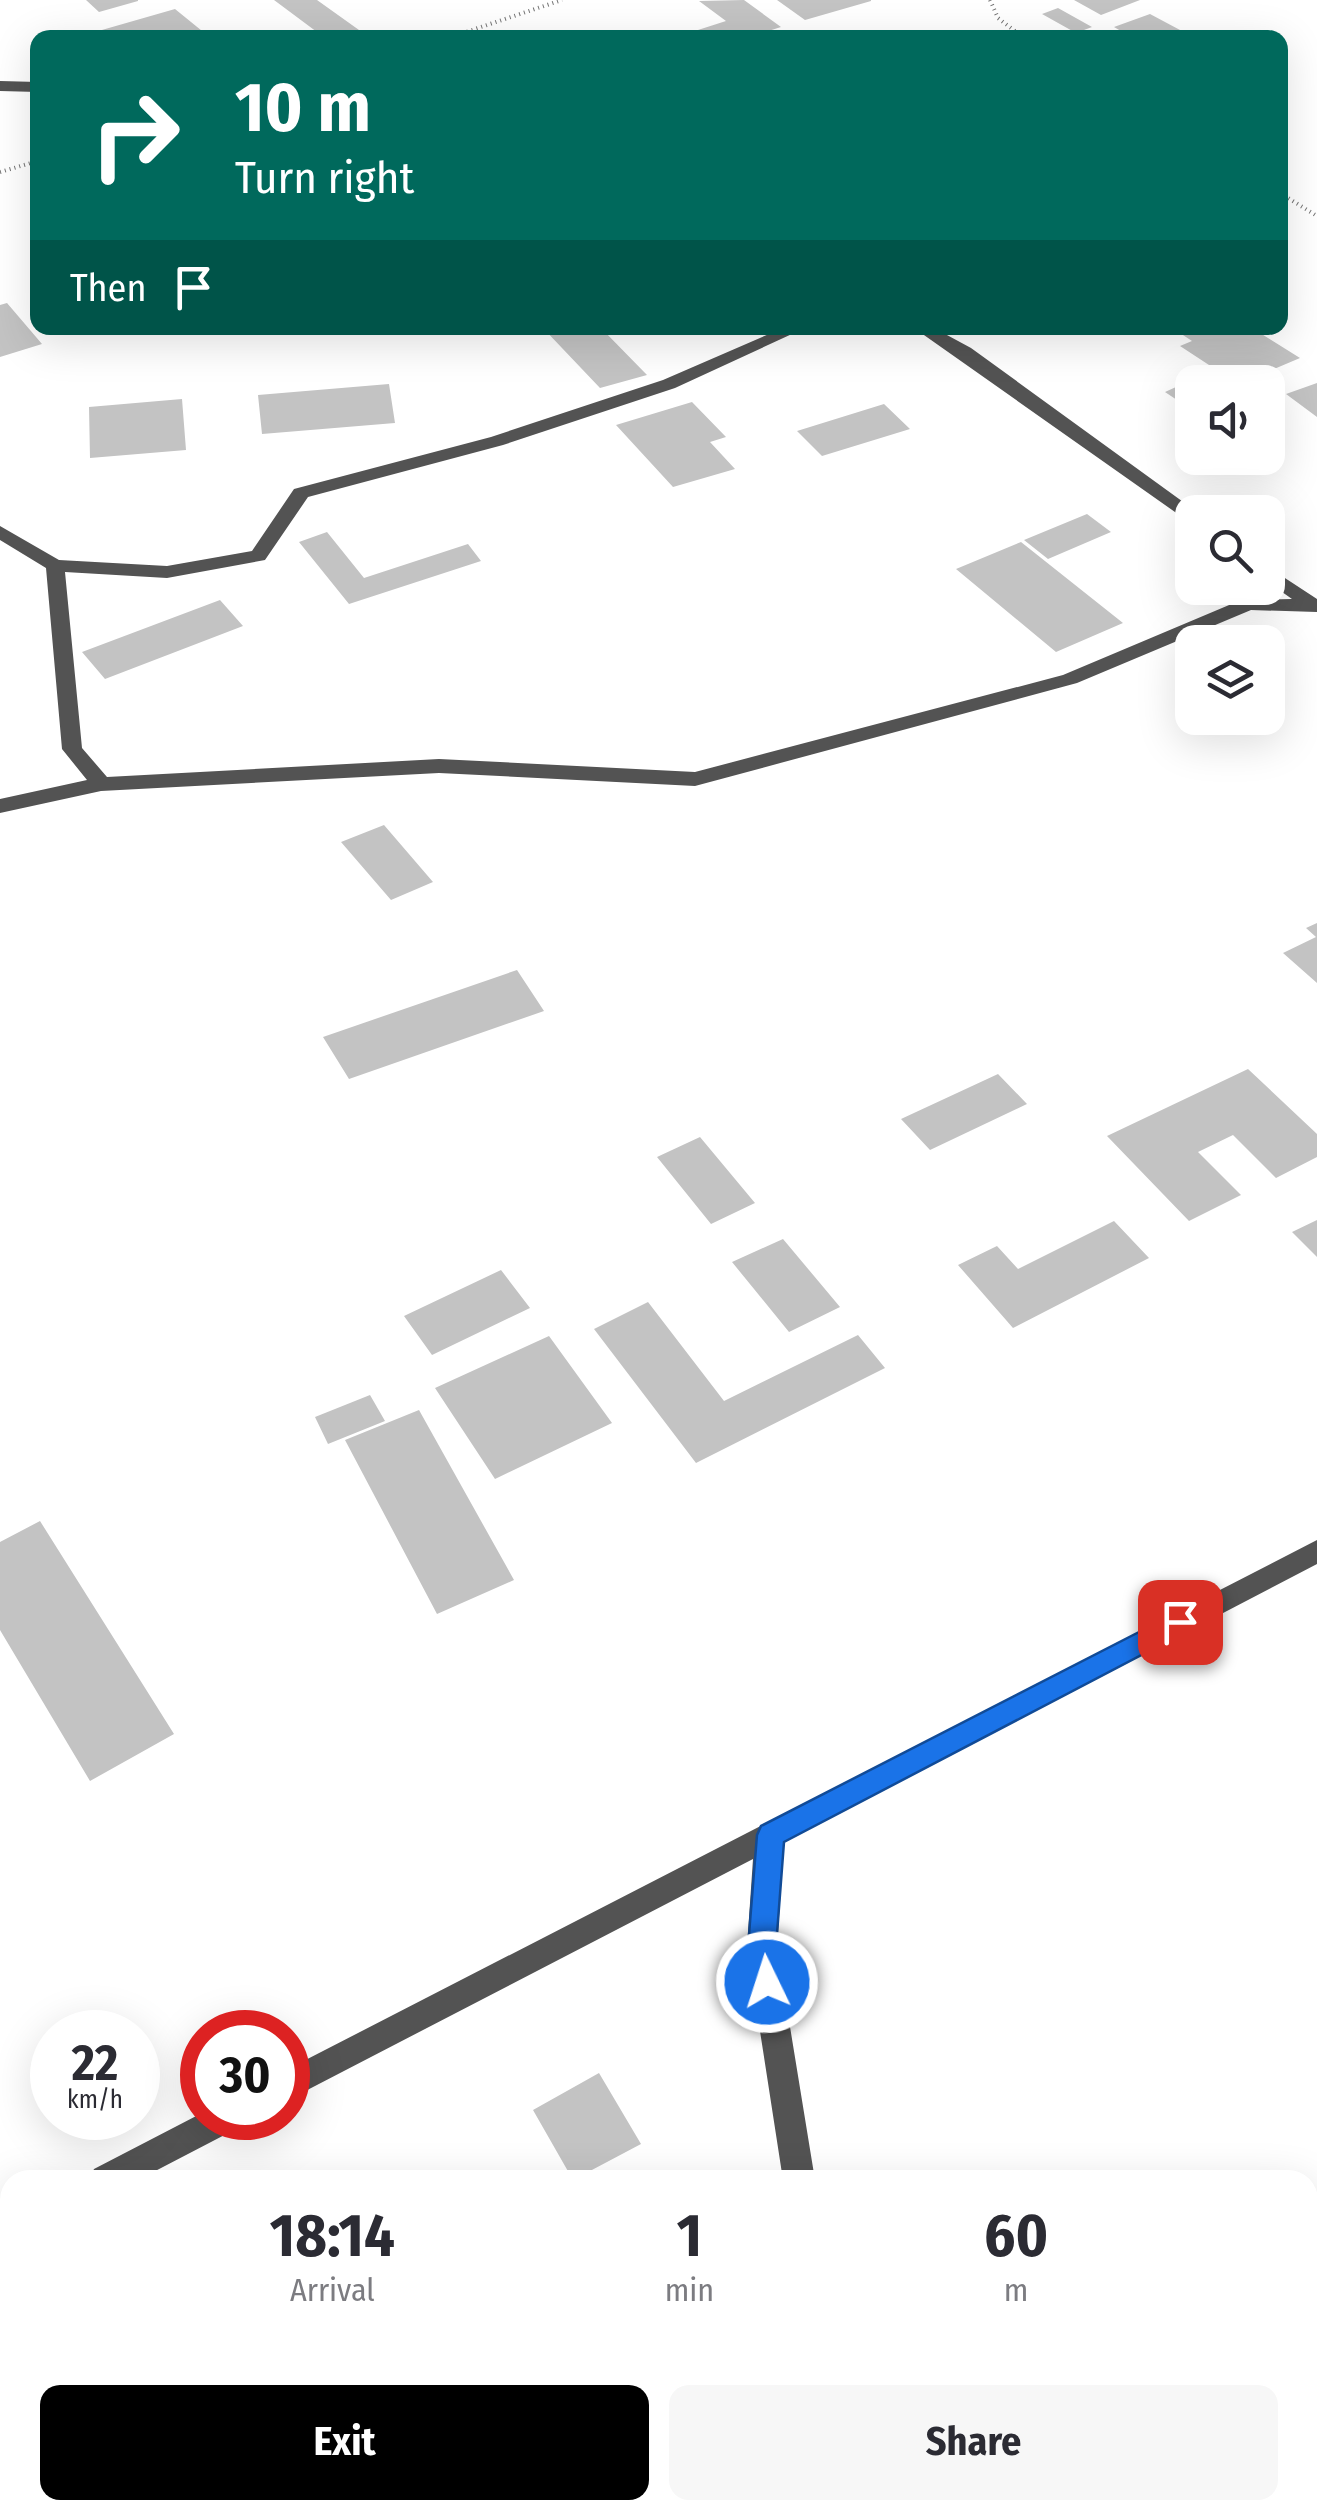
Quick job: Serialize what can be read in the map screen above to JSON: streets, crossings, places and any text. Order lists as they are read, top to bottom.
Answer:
{
  "page": {
    "turn": ["10 m", "Turn right"],
    "then": "Then",
    "speed": "22 km/h",
    "limit": "30",
    "eta": [
      "18:14",
      "Arrival",
      "1",
      "min",
      "60",
      "m"
    ],
    "buttons": ["Exit", "Share"]
  }
}
